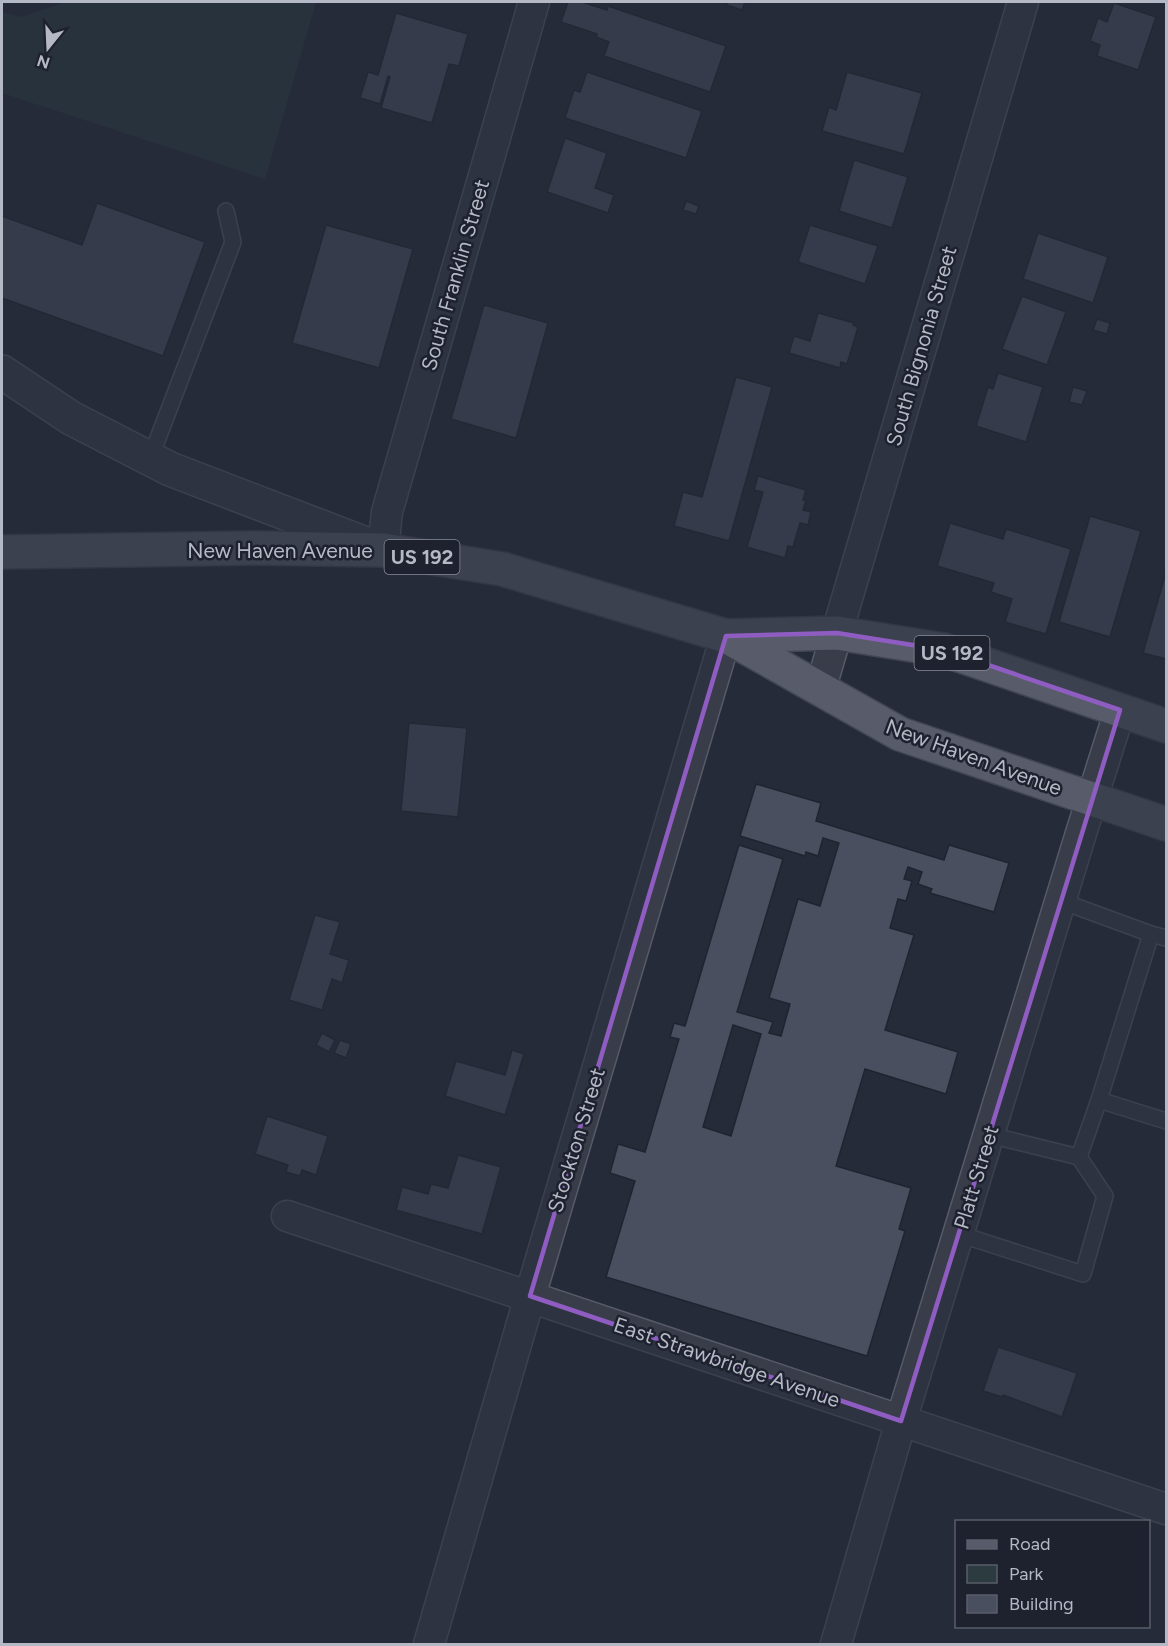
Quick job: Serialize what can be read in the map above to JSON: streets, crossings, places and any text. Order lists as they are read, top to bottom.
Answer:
{
  "streets": {
    "main road": ["New Haven Avenue", "US 192"],
    "street": [
      "South Franklin Street",
      "South Bignonia Street",
      "Stockton Street",
      "Platt Street",
      "East Strawbridge Avenue"
    ]
  },
  "crossings": [
    ["South Franklin Street", "New Haven Avenue"],
    ["South Bignonia Street", "New Haven Avenue"],
    ["New Haven Avenue", "Stockton Street"],
    ["New Haven Avenue", "Platt Street"],
    ["Stockton Street", "East Strawbridge Avenue"],
    ["Platt Street", "East Strawbridge Avenue"]
  ],
  "legend": ["Road", "Park", "Building"],
  "north": "bottom"
}
